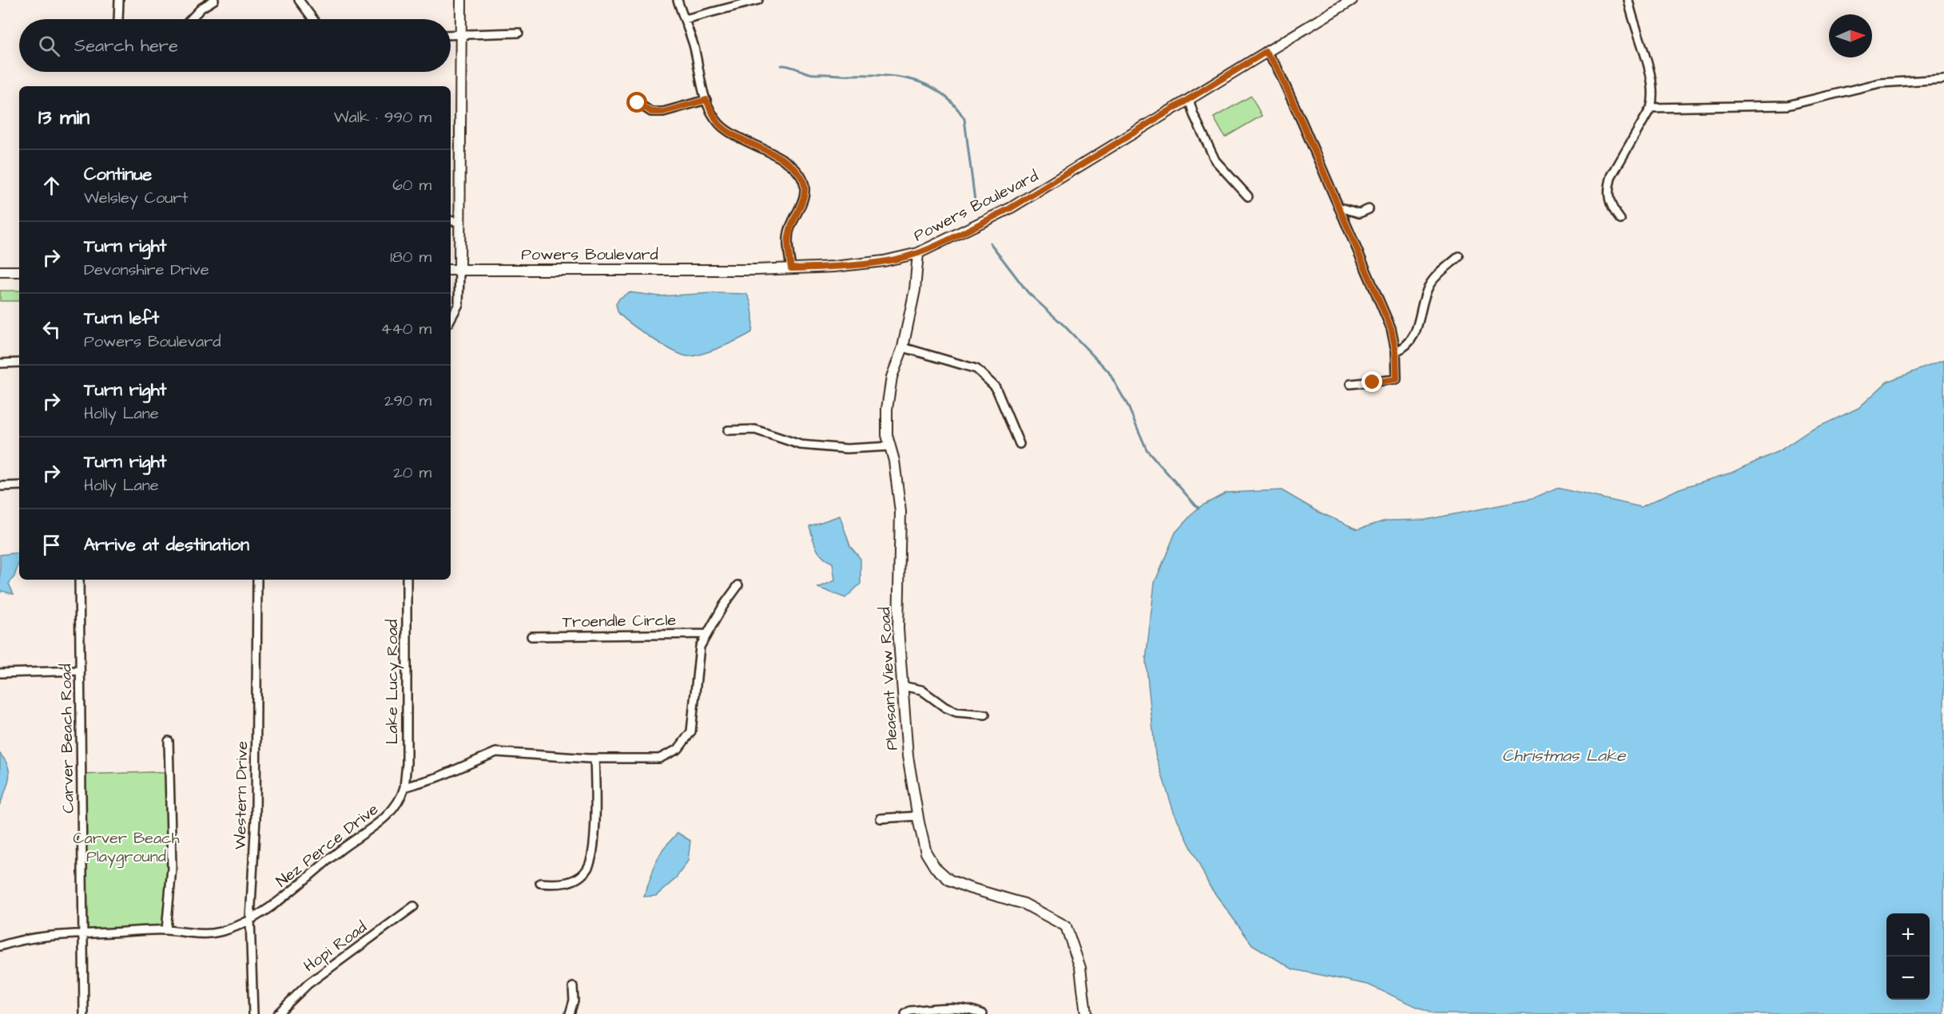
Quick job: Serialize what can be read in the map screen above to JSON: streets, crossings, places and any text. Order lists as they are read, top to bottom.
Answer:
{
  "streets": {
    "street": [
      "Powers Boulevard",
      "Troendle Circle",
      "Pleasant View Road",
      "Lake Lucy Road",
      "Carver Beach Road",
      "Western Drive",
      "Nez Perce Drive",
      "Hopi Road"
    ]
  },
  "crossings": [
    ["Powers Boulevard", "Pleasant View Road"],
    ["Lake Lucy Road", "Nez Perce Drive"],
    ["Carver Beach Road", "Nez Perce Drive"],
    ["Western Drive", "Nez Perce Drive"]
  ],
  "water": ["Christmas Lake"],
  "parks": ["Carver Beach Playground"],
  "north": "right",
  "page": {
    "search": "Search here",
    "heading": ["13 min", "Walk · 990 m"],
    "list": [
      ["Continue", "Welsley Court", "60 m"],
      ["Turn right", "Devonshire Drive", "180 m"],
      ["Turn left", "Powers Boulevard", "440 m"],
      ["Turn right", "Holly Lane", "290 m"],
      ["Turn right", "Holly Lane", "20 m"],
      "Arrive at destination"
    ],
    "map_buttons": ["+", "−"]
  }
}
